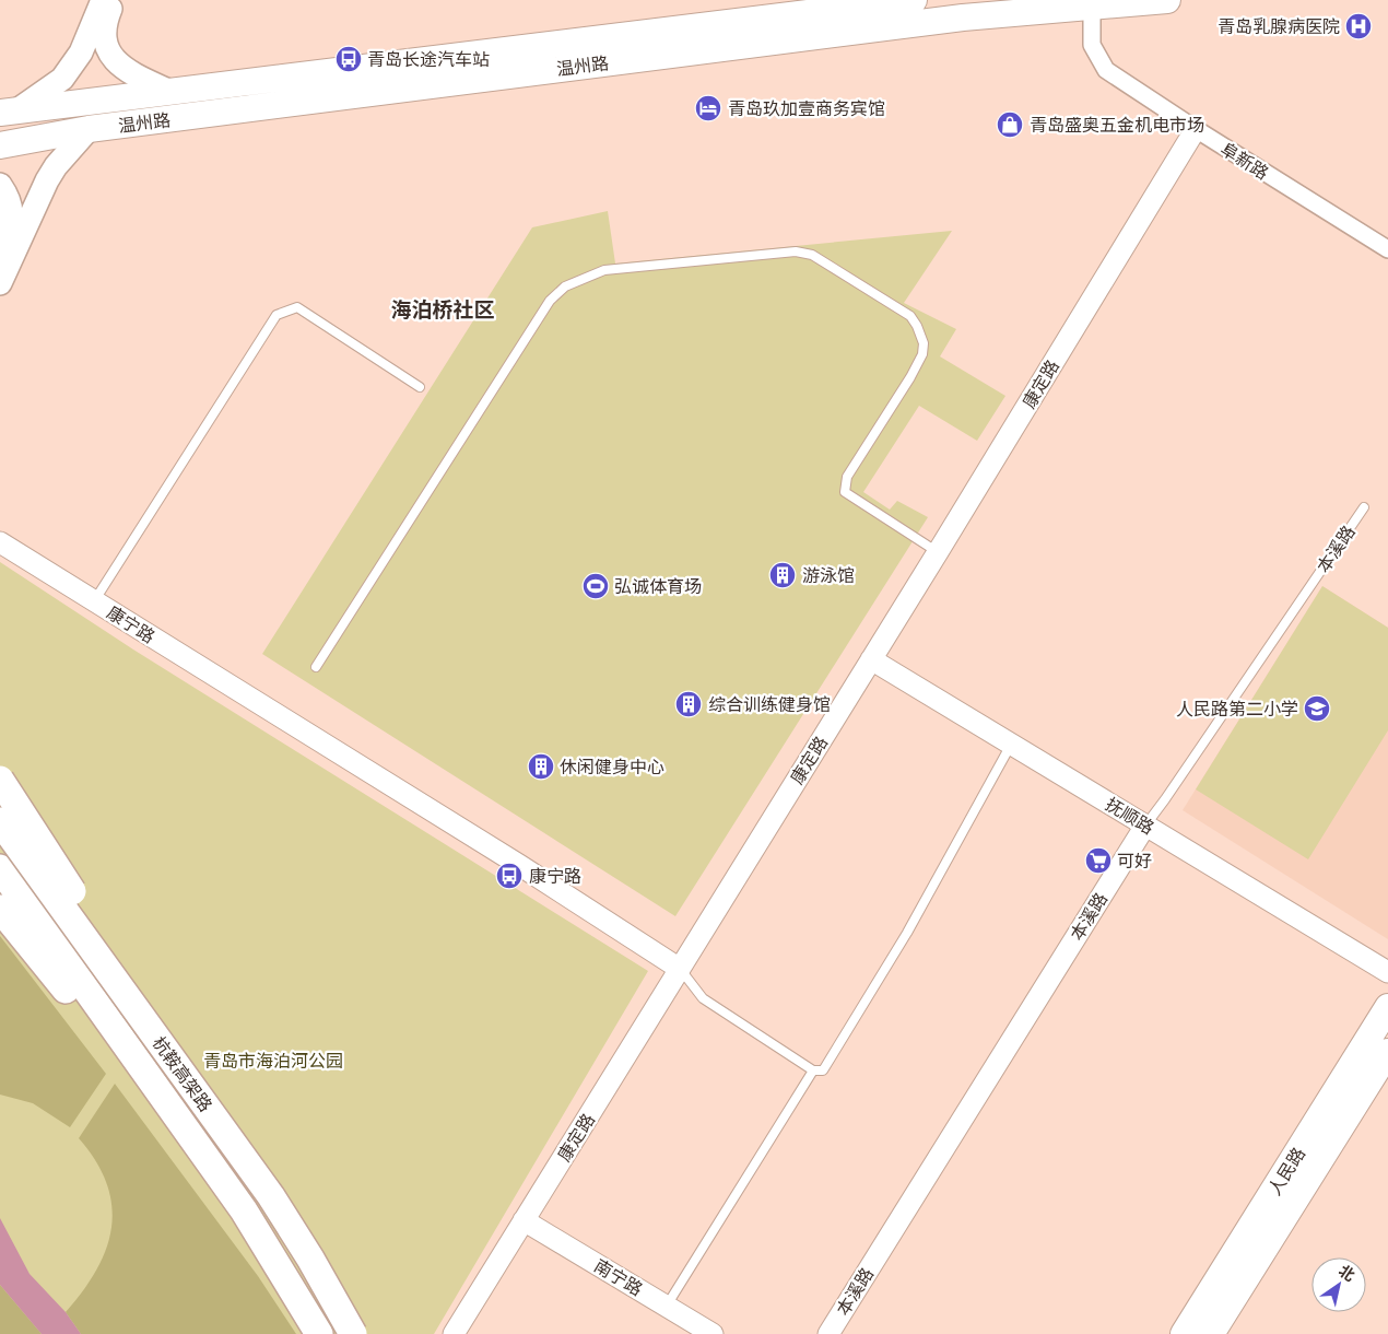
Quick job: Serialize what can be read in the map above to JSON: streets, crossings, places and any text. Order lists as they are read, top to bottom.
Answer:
{
  "streets": {
    "highway": ["杭鞍高架路"],
    "main road": ["温州路", "人民路"],
    "street": [
      "阜新路",
      "康定路",
      "本溪路",
      "康宁路",
      "抚顺路",
      "南宁路"
    ]
  },
  "crossings": [
    ["温州路", "阜新路"],
    ["阜新路", "康定路"],
    ["康定路", "康宁路"],
    ["康定路", "抚顺路"],
    ["康定路", "南宁路"],
    ["本溪路", "抚顺路"]
  ],
  "districts": ["海泊桥社区"],
  "parks": ["青岛市海泊河公园"],
  "places": {
    "hospital": ["青岛乳腺病医院"],
    "bus stop": ["青岛长途汽车站", "康宁路"],
    "hotel": ["青岛玖加壹商务宾馆"],
    "shop": ["青岛盛奥五金机电市场"],
    "building": ["游泳馆", "综合训练健身馆", "休闲健身中心"],
    "sports": ["弘诚体育场"],
    "school or university": ["人民路第二小学"],
    "supermarket": ["可好"]
  },
  "north": "top right"
}
